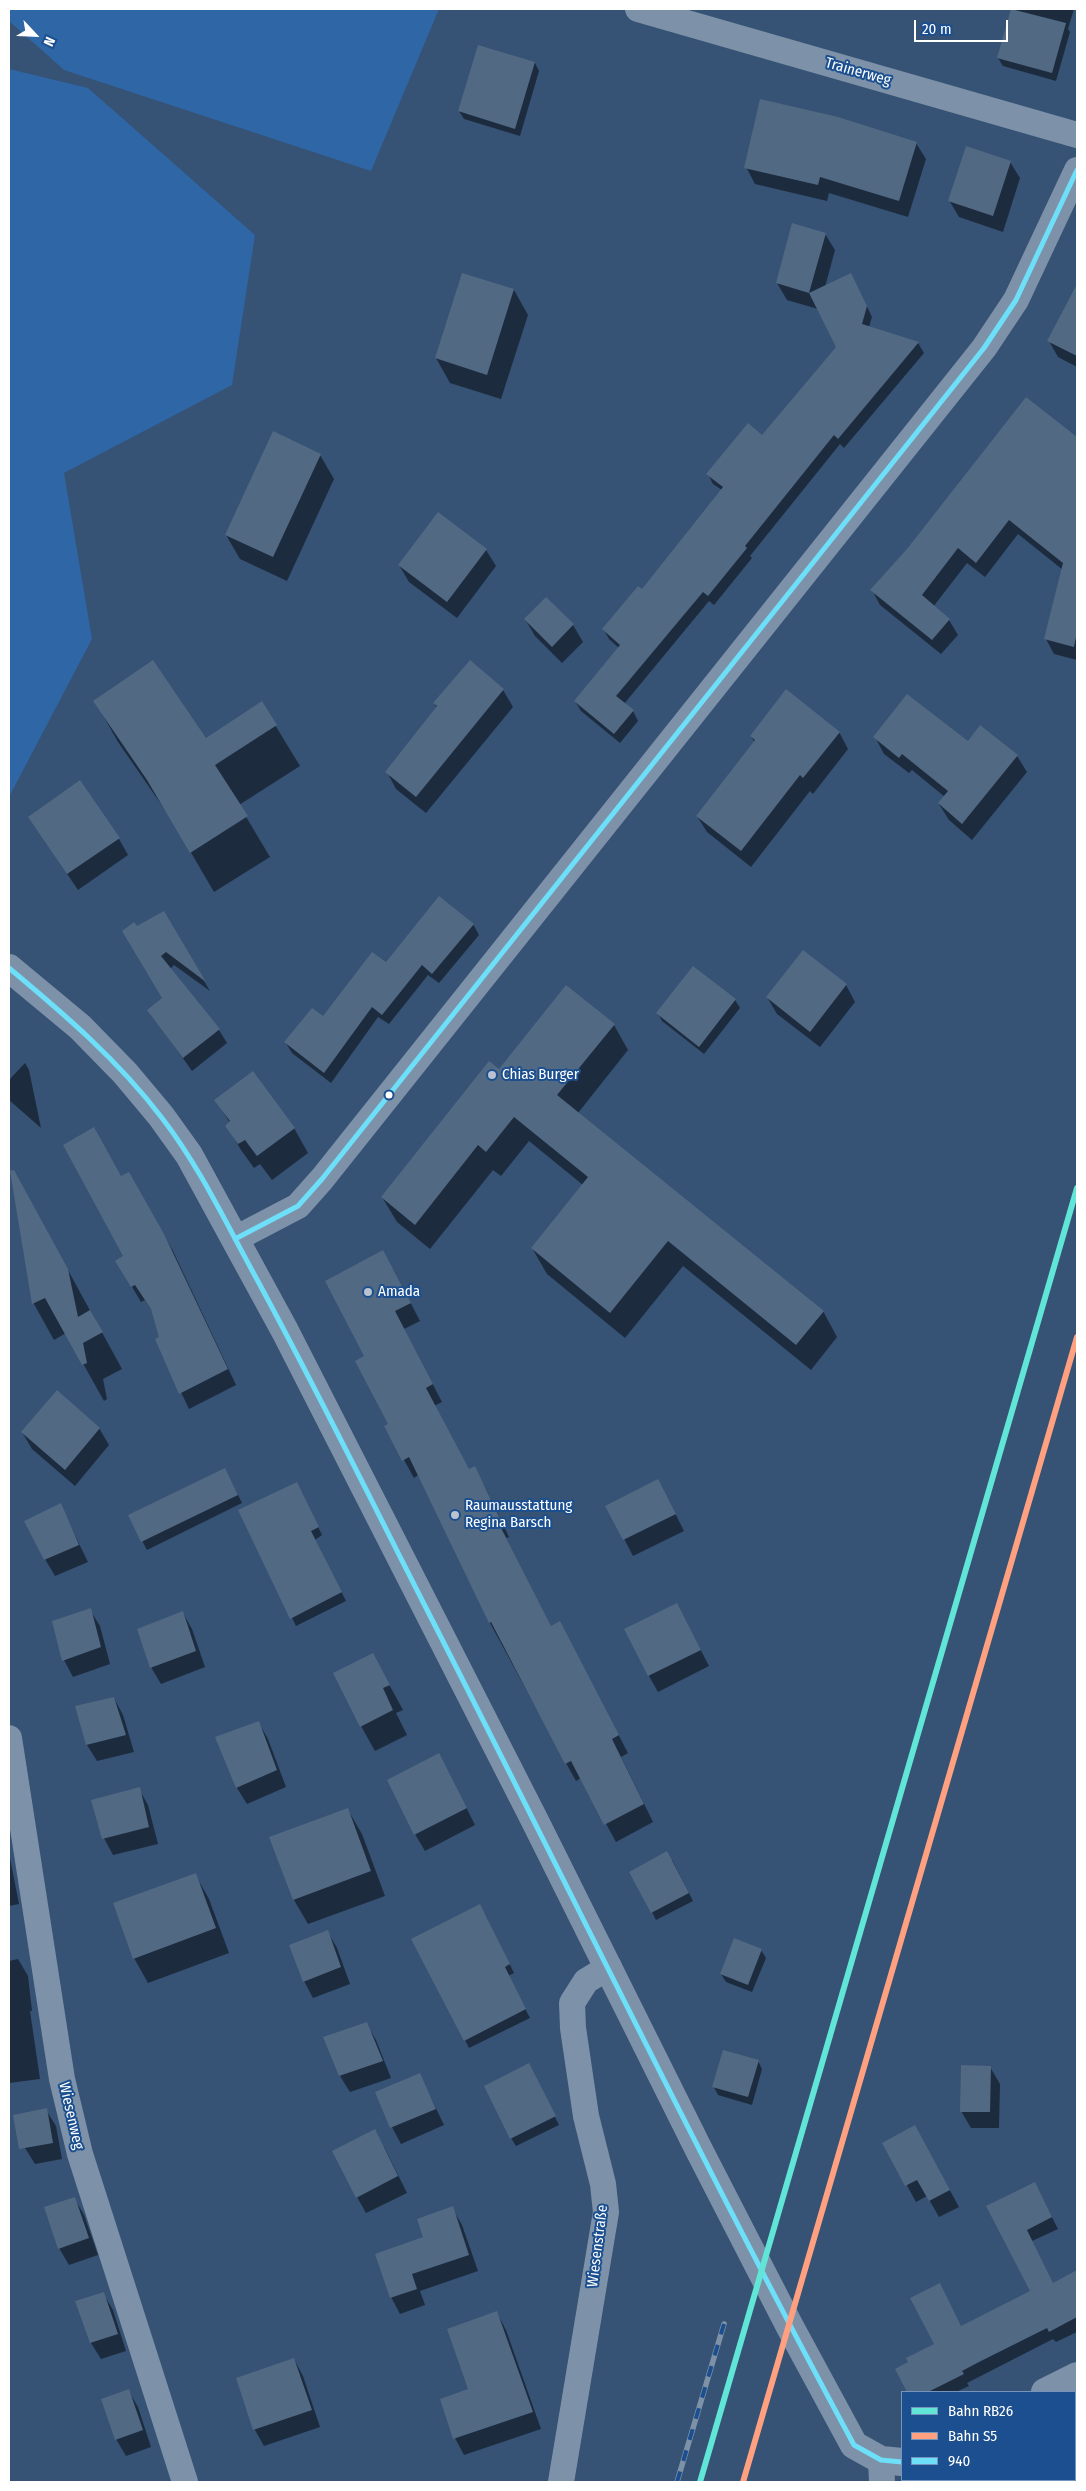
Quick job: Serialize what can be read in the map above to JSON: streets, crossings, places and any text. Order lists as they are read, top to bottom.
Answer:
{
  "streets": {
    "street": ["Trainerweg", "Wiesenweg", "Wiesenstraße"]
  },
  "places": ["Chias Burger", "Amada", "Raumausstattung Regina Barsch"],
  "lines": ["transit line 940", "rail line RB26", "rail line S5"],
  "legend": ["Bahn RB26", "Bahn S5", "940"],
  "scale_bar": "20 m",
  "north": "bottom right"
}
